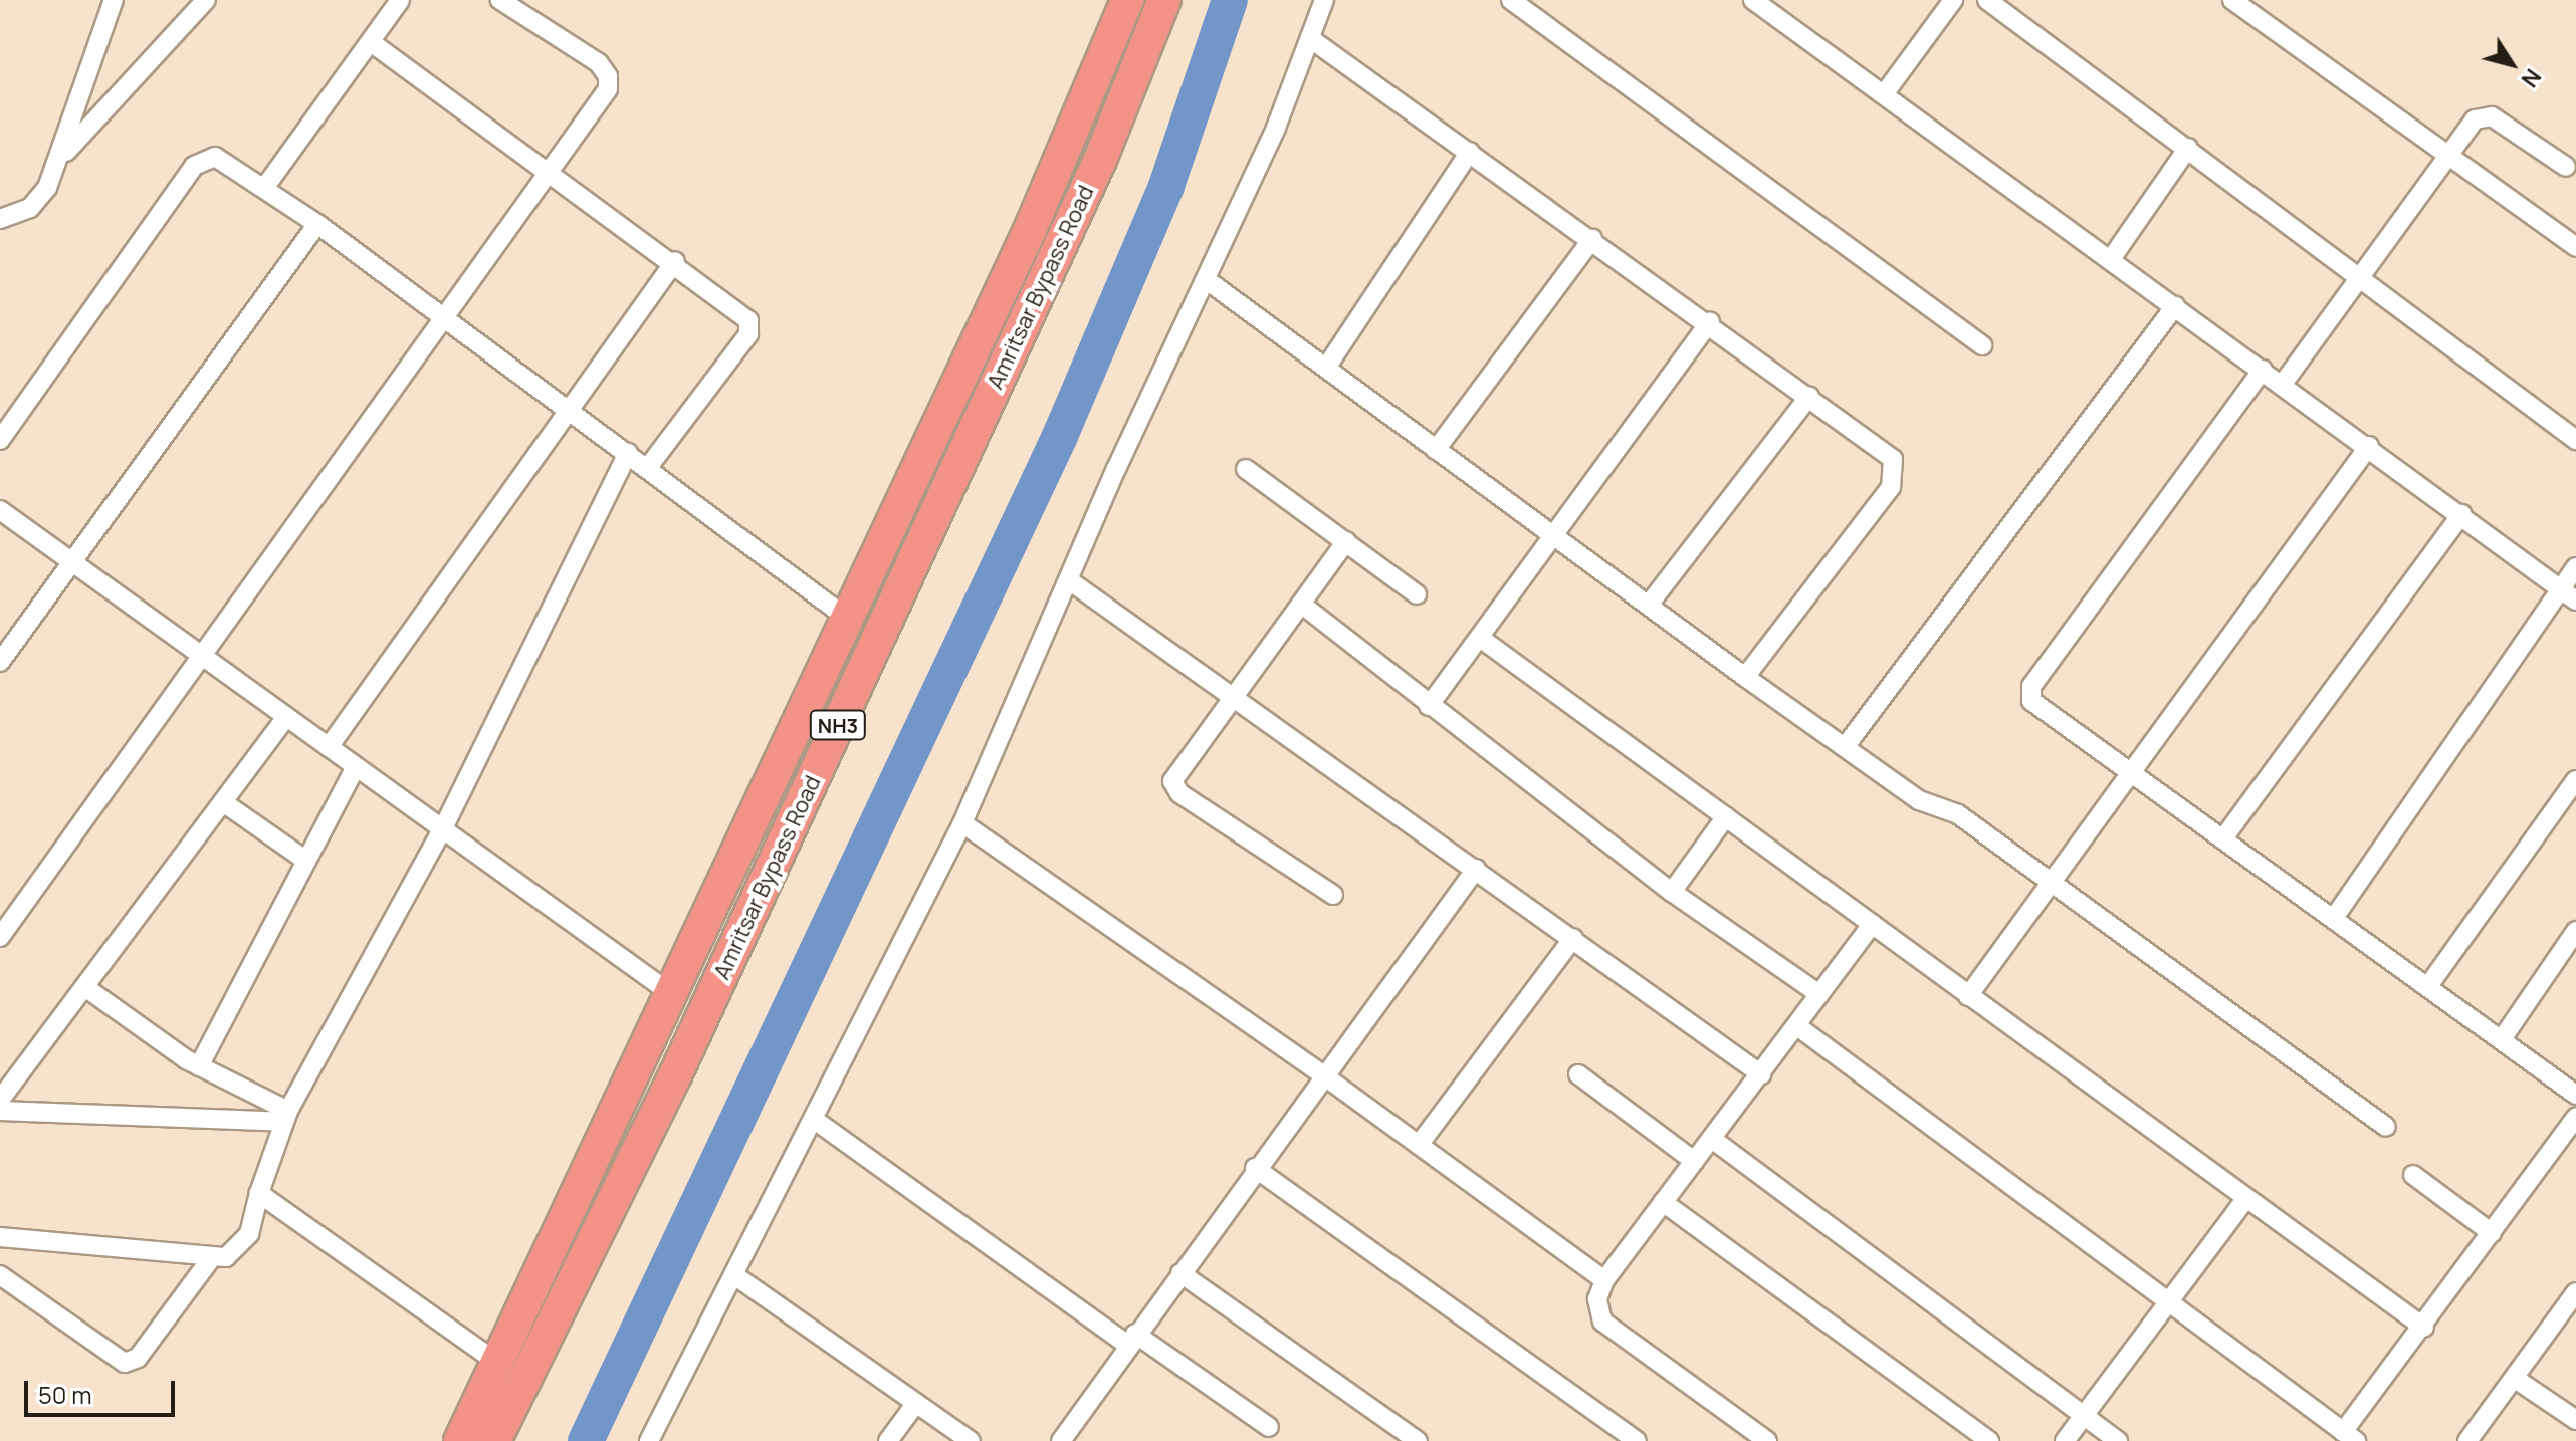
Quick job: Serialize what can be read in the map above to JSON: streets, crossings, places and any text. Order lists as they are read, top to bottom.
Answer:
{
  "streets": {
    "highway": ["Amritsar Bypass Road", "NH3"]
  },
  "scale_bar": "50 m",
  "north": "bottom right"
}
